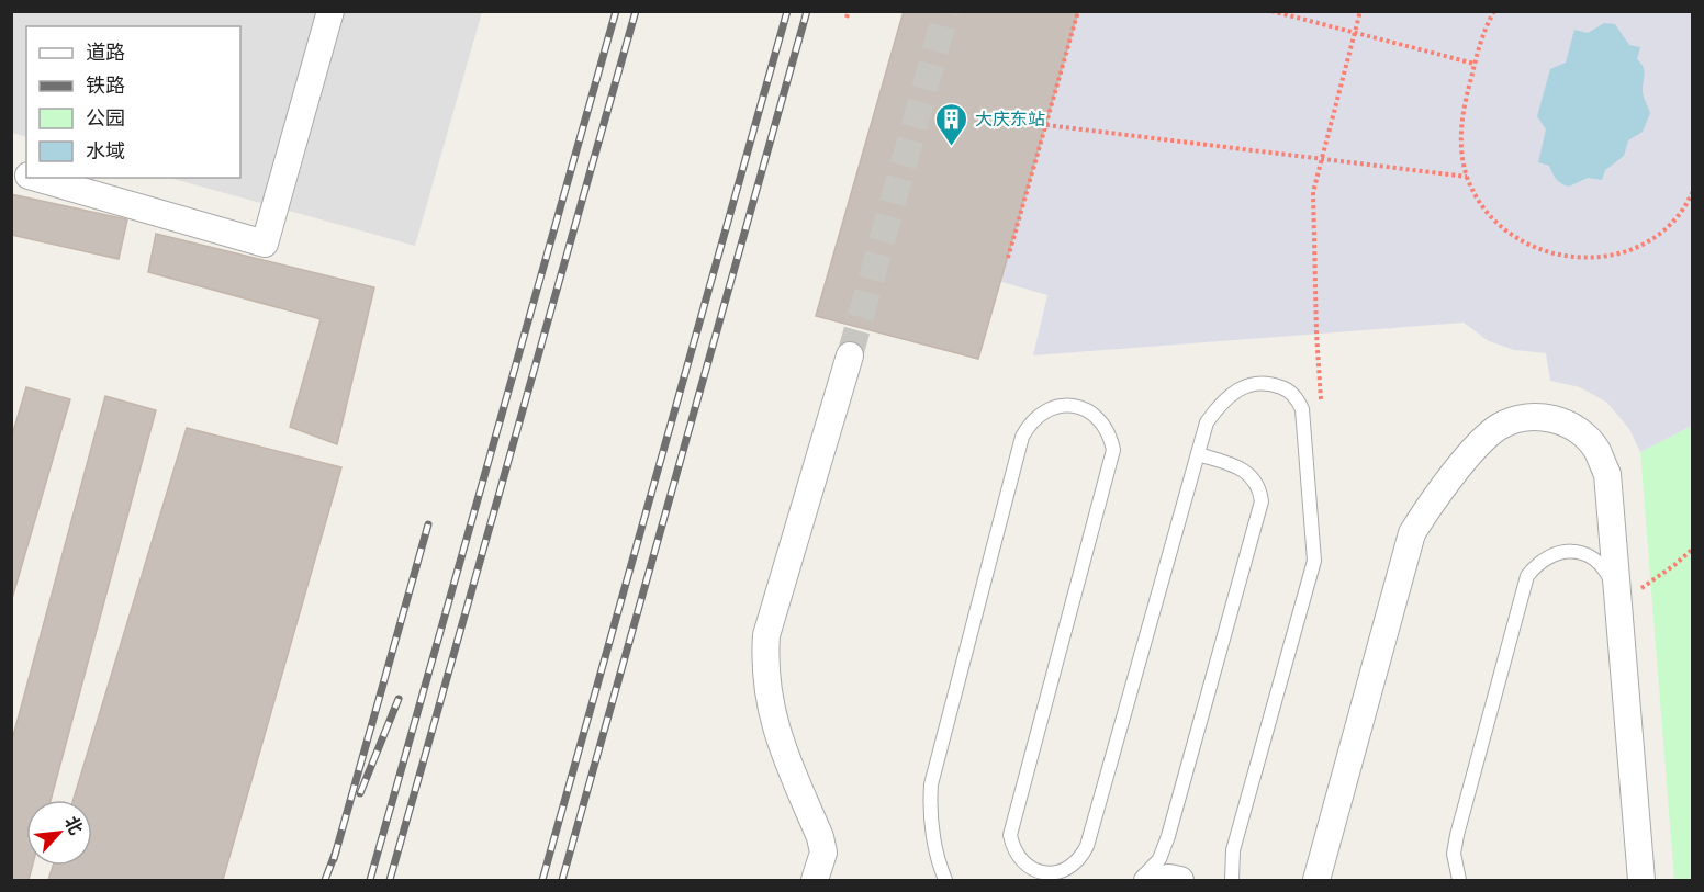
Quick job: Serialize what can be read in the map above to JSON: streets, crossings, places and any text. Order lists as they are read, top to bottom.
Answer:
{
  "places": {
    "building": ["大庆东站"]
  },
  "legend": [
    "道路",
    "铁路",
    "公园",
    "水域"
  ],
  "north": "top right"
}
